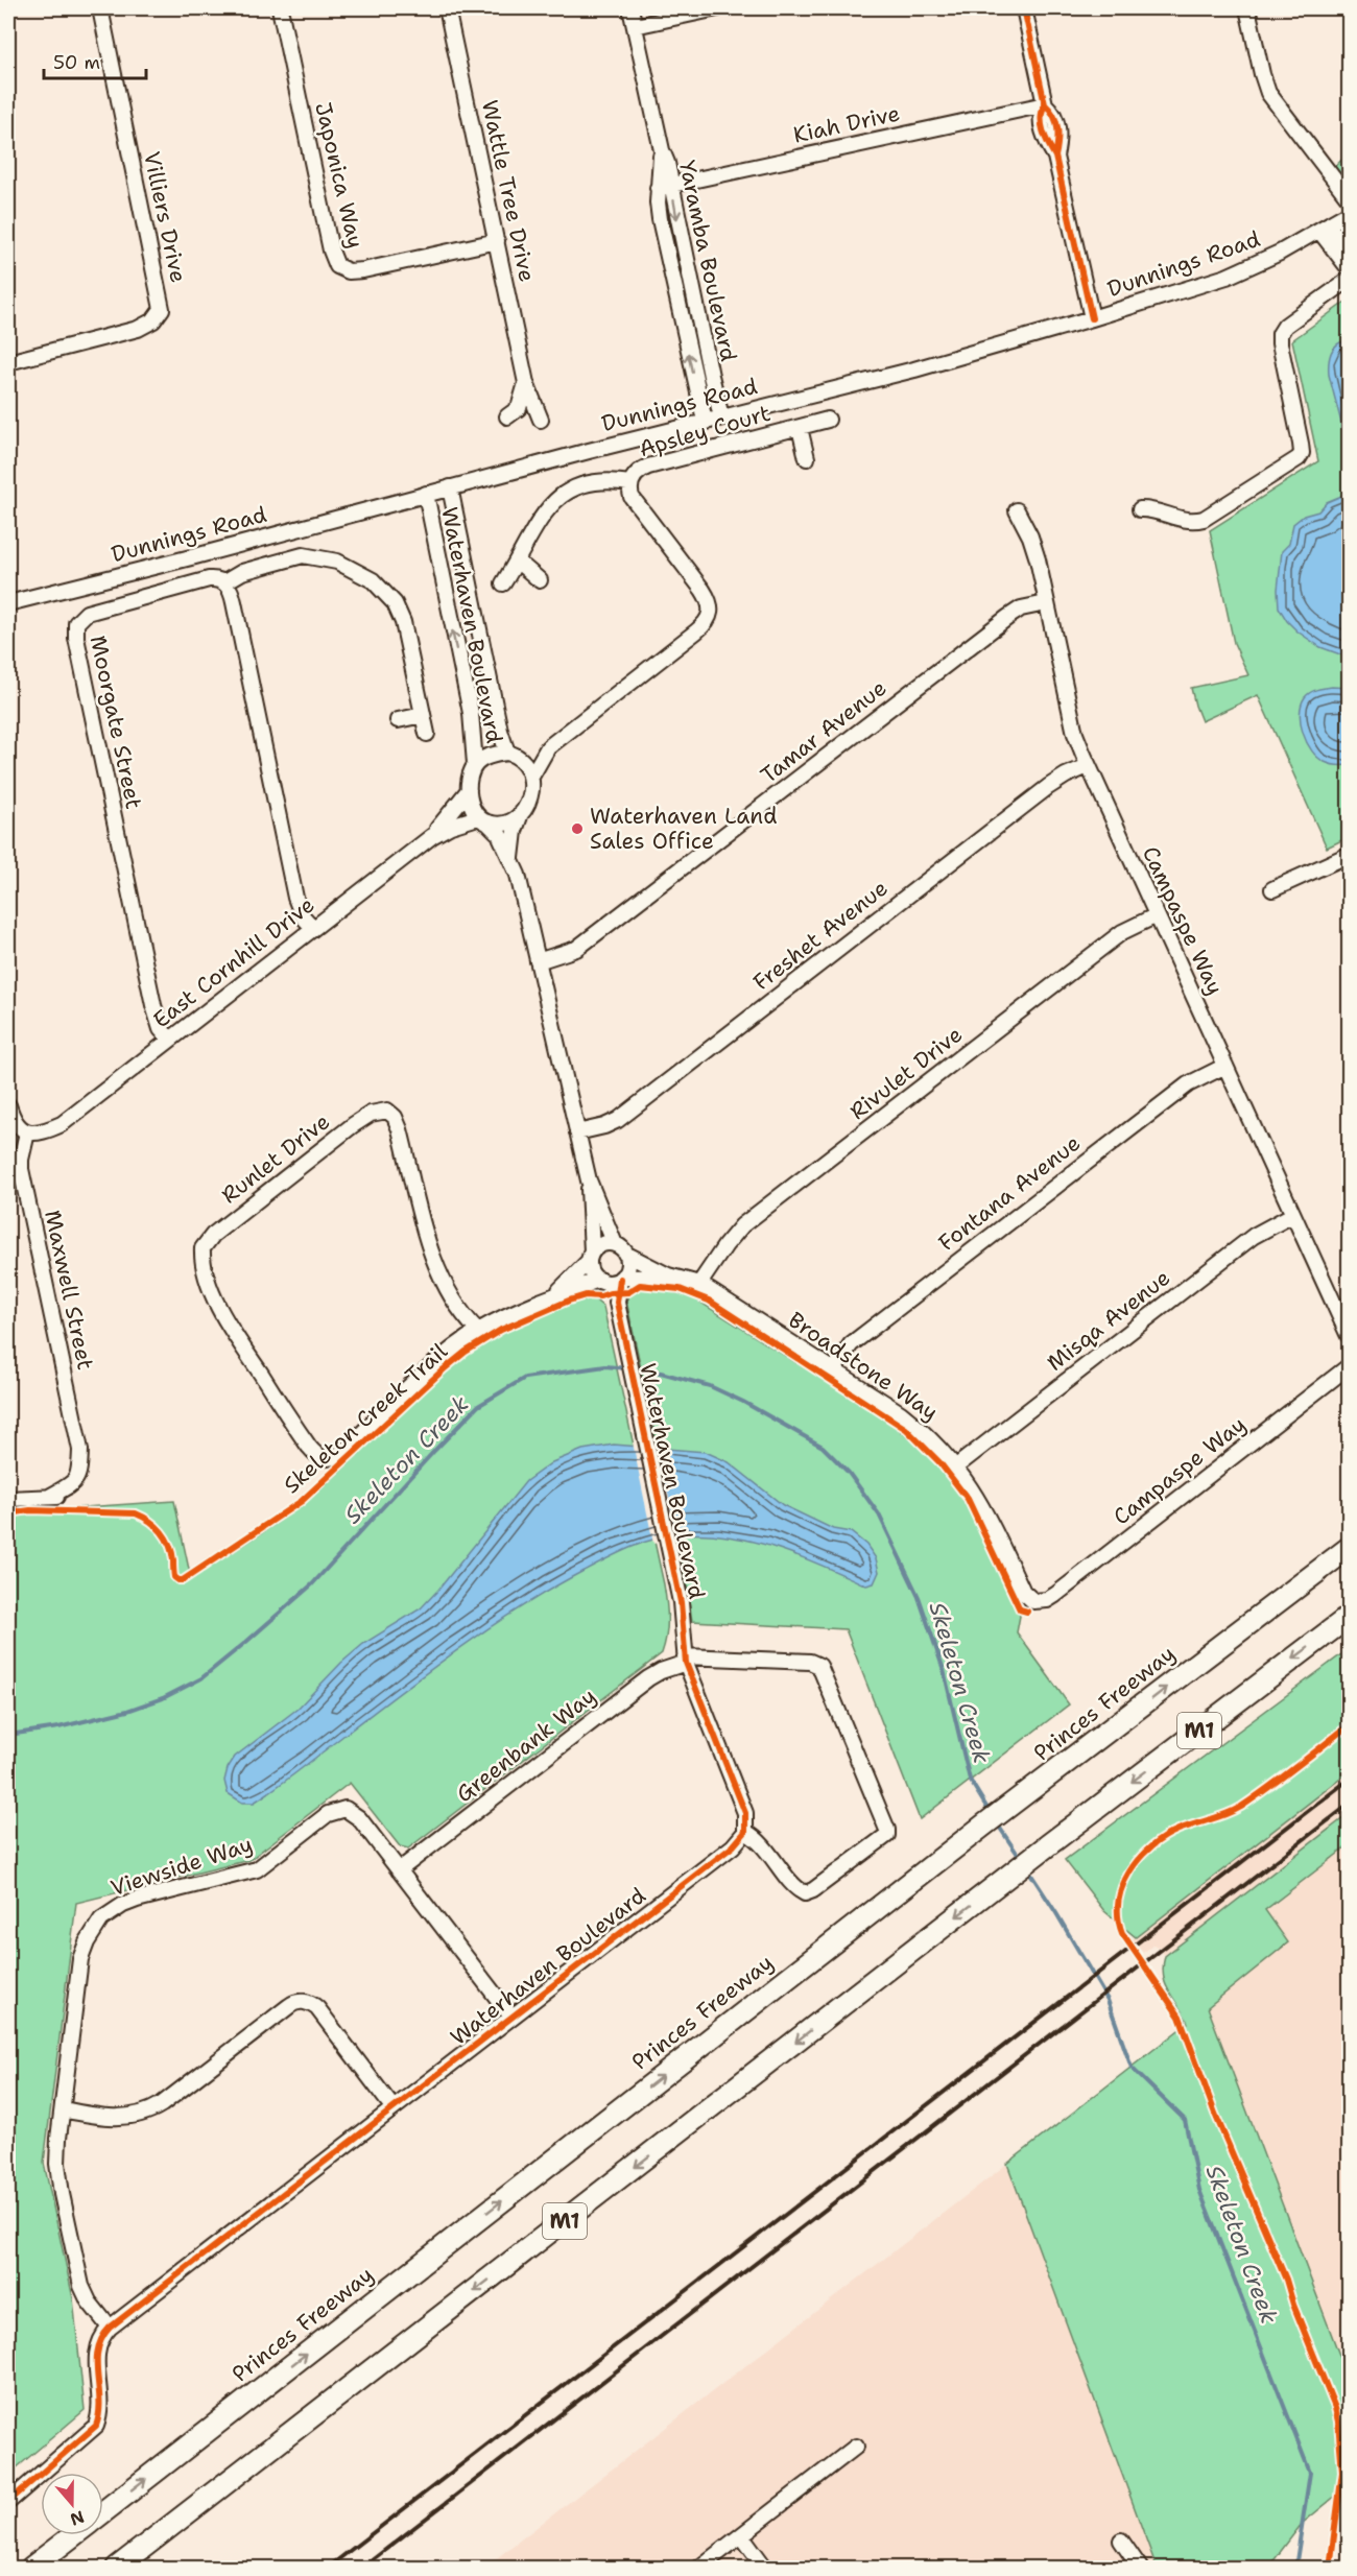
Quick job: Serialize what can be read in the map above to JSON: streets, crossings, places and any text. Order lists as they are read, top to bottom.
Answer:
{
  "streets": {
    "highway": ["Princes Freeway", "M1"],
    "street": [
      "Kiah Drive",
      "Japonica Way",
      "Wattle Tree Drive",
      "Villiers Drive",
      "Yaramba Boulevard",
      "Dunnings Road",
      "Apsley Court",
      "Waterhaven Boulevard",
      "Moorgate Street",
      "Tamar Avenue",
      "Campaspe Way",
      "Freshet Avenue",
      "East Cornhill Drive",
      "Rivulet Drive",
      "Runlet Drive",
      "Fontana Avenue",
      "Maxwell Street",
      "Misqa Avenue",
      "Broadstone Way",
      "Greenbank Way",
      "Viewside Way"
    ],
    "cycle path": ["Skeleton Creek Trail"]
  },
  "crossings": [
    ["Kiah Drive", "Yaramba Boulevard"],
    ["Japonica Way", "Wattle Tree Drive"],
    ["Yaramba Boulevard", "Dunnings Road"],
    ["Dunnings Road", "Waterhaven Boulevard"],
    ["Waterhaven Boulevard", "East Cornhill Drive"],
    ["Waterhaven Boulevard", "Broadstone Way"],
    ["Waterhaven Boulevard", "Greenbank Way"],
    ["Waterhaven Boulevard", "Viewside Way"],
    ["Moorgate Street", "East Cornhill Drive"],
    ["Tamar Avenue", "Campaspe Way"],
    ["Campaspe Way", "Freshet Avenue"],
    ["Campaspe Way", "Rivulet Drive"],
    ["Campaspe Way", "Fontana Avenue"],
    ["Campaspe Way", "Misqa Avenue"],
    ["Campaspe Way", "Broadstone Way"],
    ["East Cornhill Drive", "Maxwell Street"],
    ["Rivulet Drive", "Broadstone Way"],
    ["Fontana Avenue", "Broadstone Way"],
    ["Misqa Avenue", "Broadstone Way"],
    ["Greenbank Way", "Viewside Way"]
  ],
  "water": ["Skeleton Creek"],
  "places": ["Waterhaven Land Sales Office"],
  "scale_bar": "50 m",
  "north": "bottom"
}
